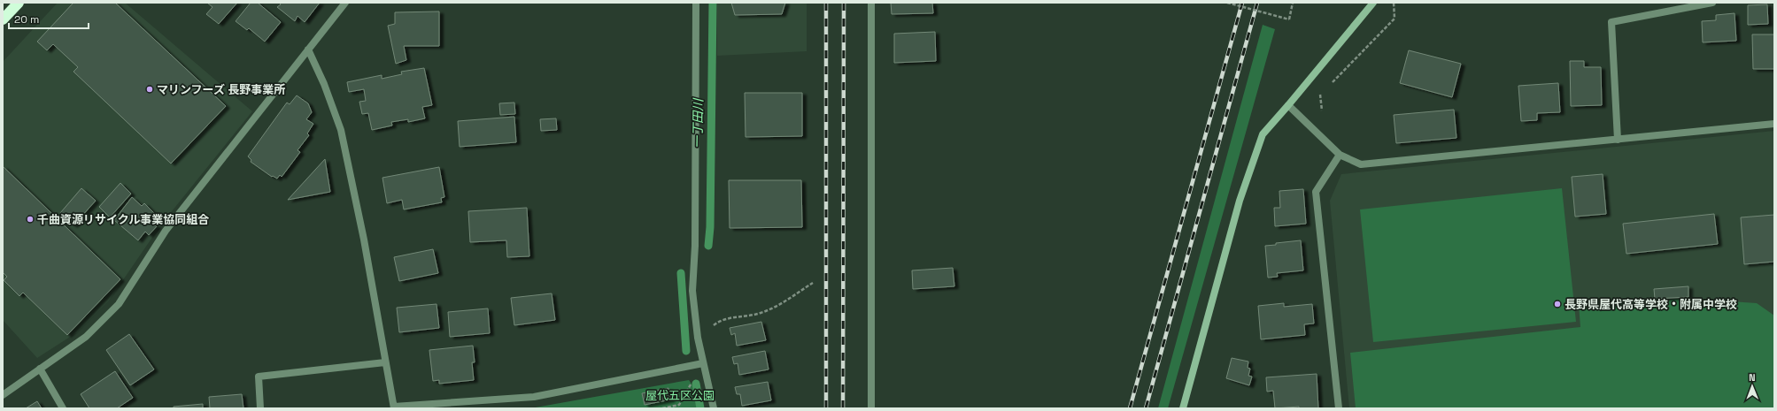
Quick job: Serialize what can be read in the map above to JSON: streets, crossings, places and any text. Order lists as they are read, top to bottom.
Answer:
{
  "water": ["一丁田川"],
  "parks": ["屋代五区公園"],
  "places": ["マリンフーズ 長野事業所", "千曲資源リサイクル事業協同組合", "長野県屋代高等学校・附属中学校"],
  "scale_bar": "20 m",
  "north": "top"
}
